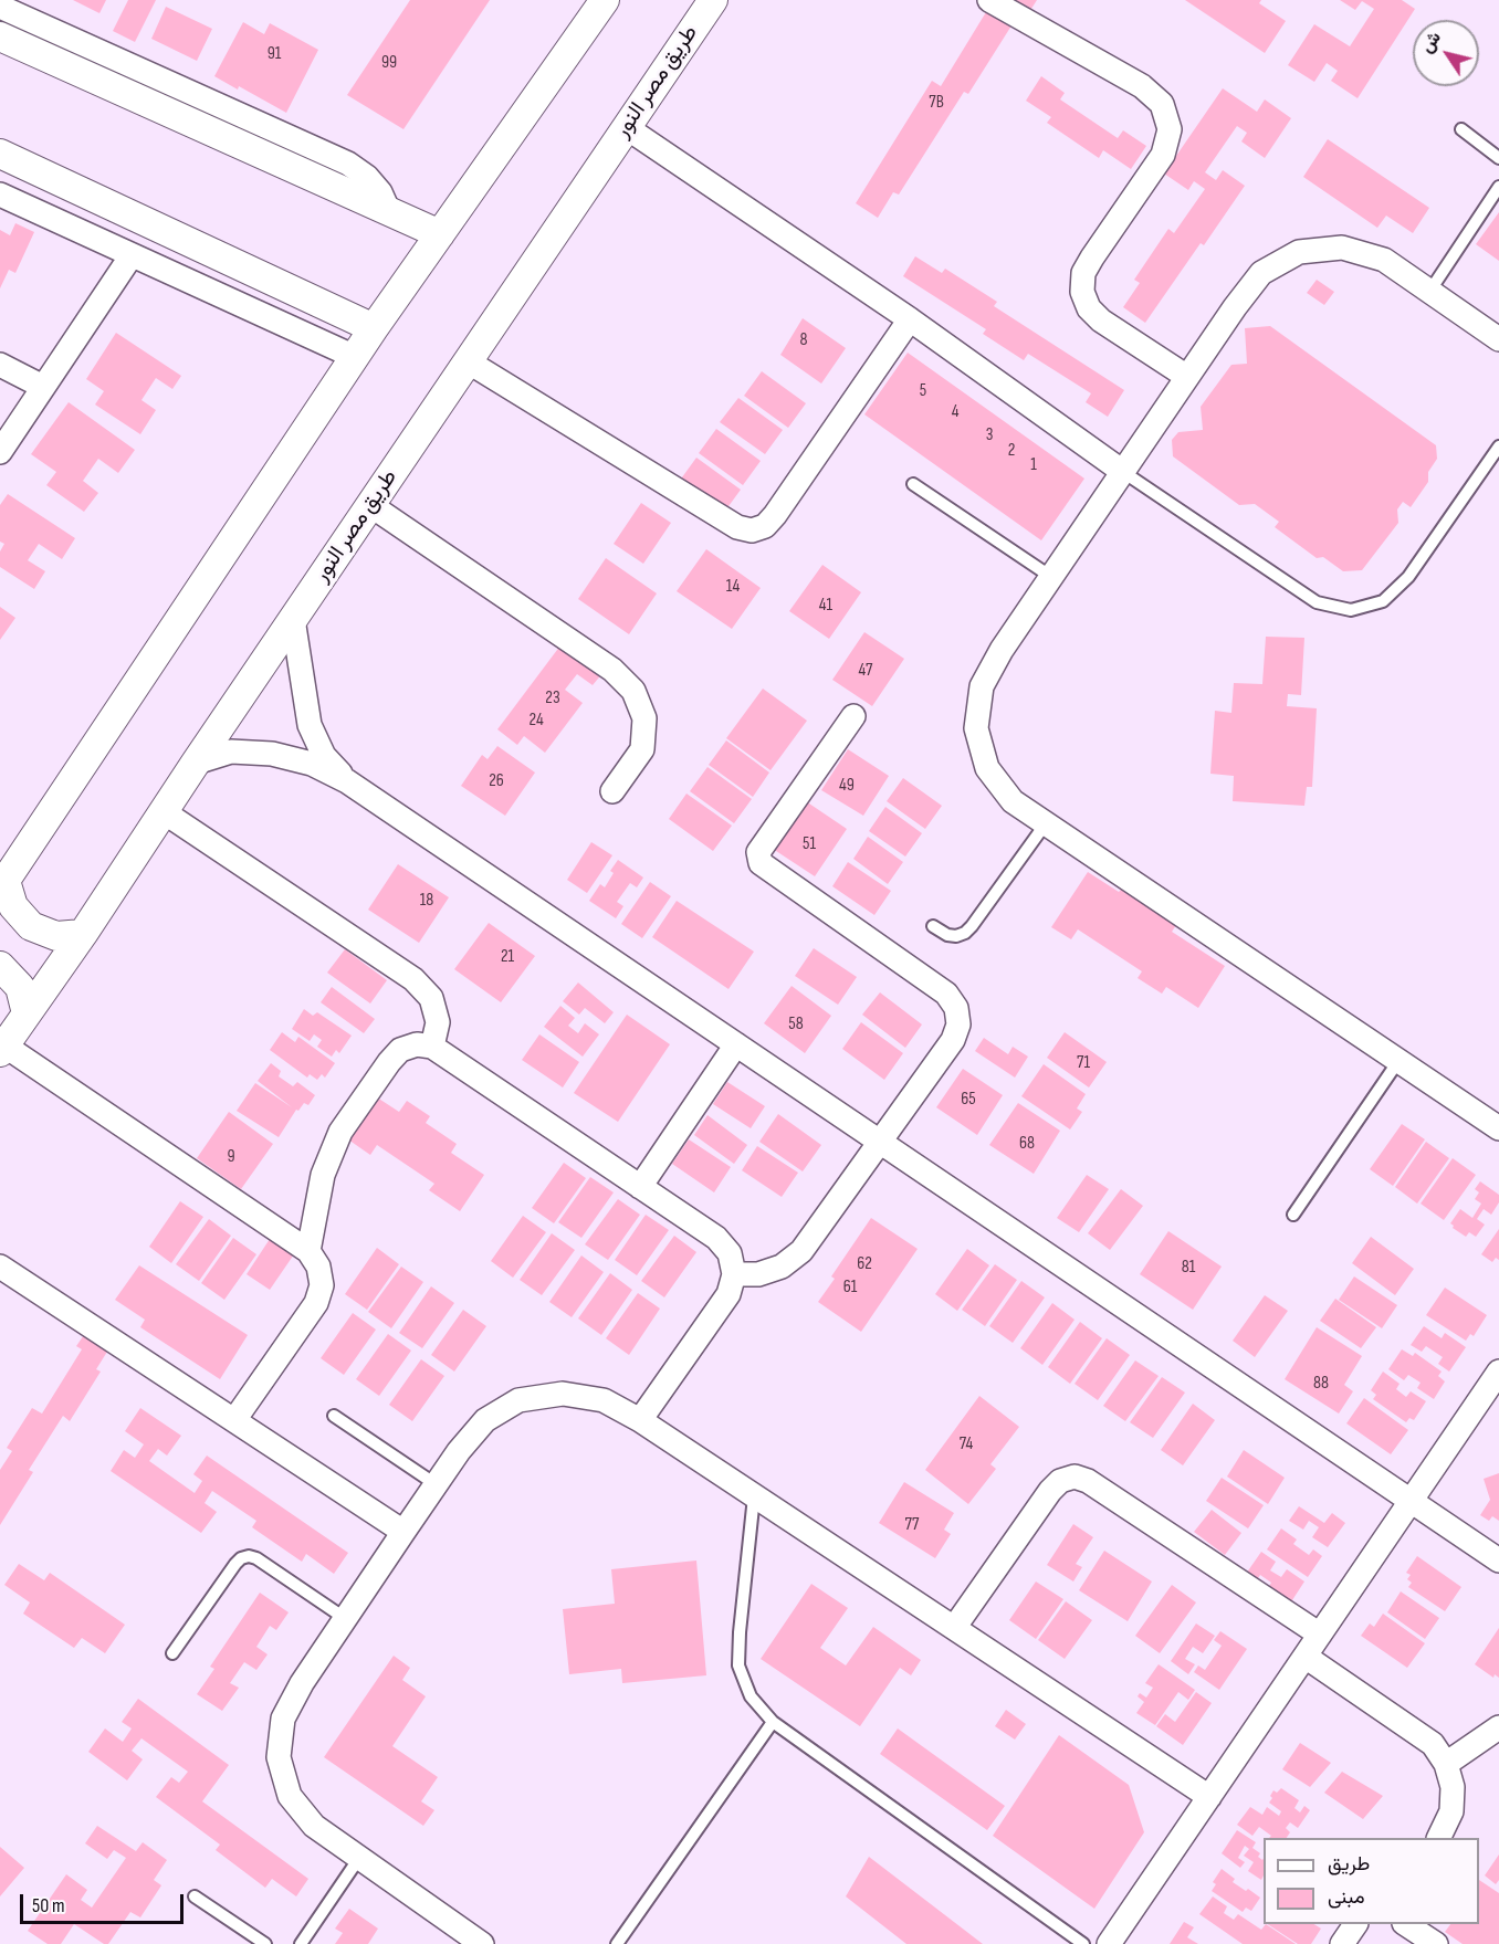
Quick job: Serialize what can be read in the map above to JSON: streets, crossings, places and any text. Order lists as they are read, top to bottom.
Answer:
{
  "streets": {
    "street": ["طريق مصر النور"]
  },
  "house_numbers": [
    "91",
    "99",
    "7B",
    "8",
    "5",
    "4",
    "3",
    "2",
    "1",
    "14",
    "41",
    "47",
    "23",
    "24",
    "26",
    "49",
    "51",
    "18",
    "21",
    "58",
    "71",
    "65",
    "68",
    "9",
    "62",
    "81",
    "61",
    "88",
    "74",
    "77"
  ],
  "legend": ["طريق", "مبنى"],
  "scale_bar": "50 m",
  "north": "top left"
}
